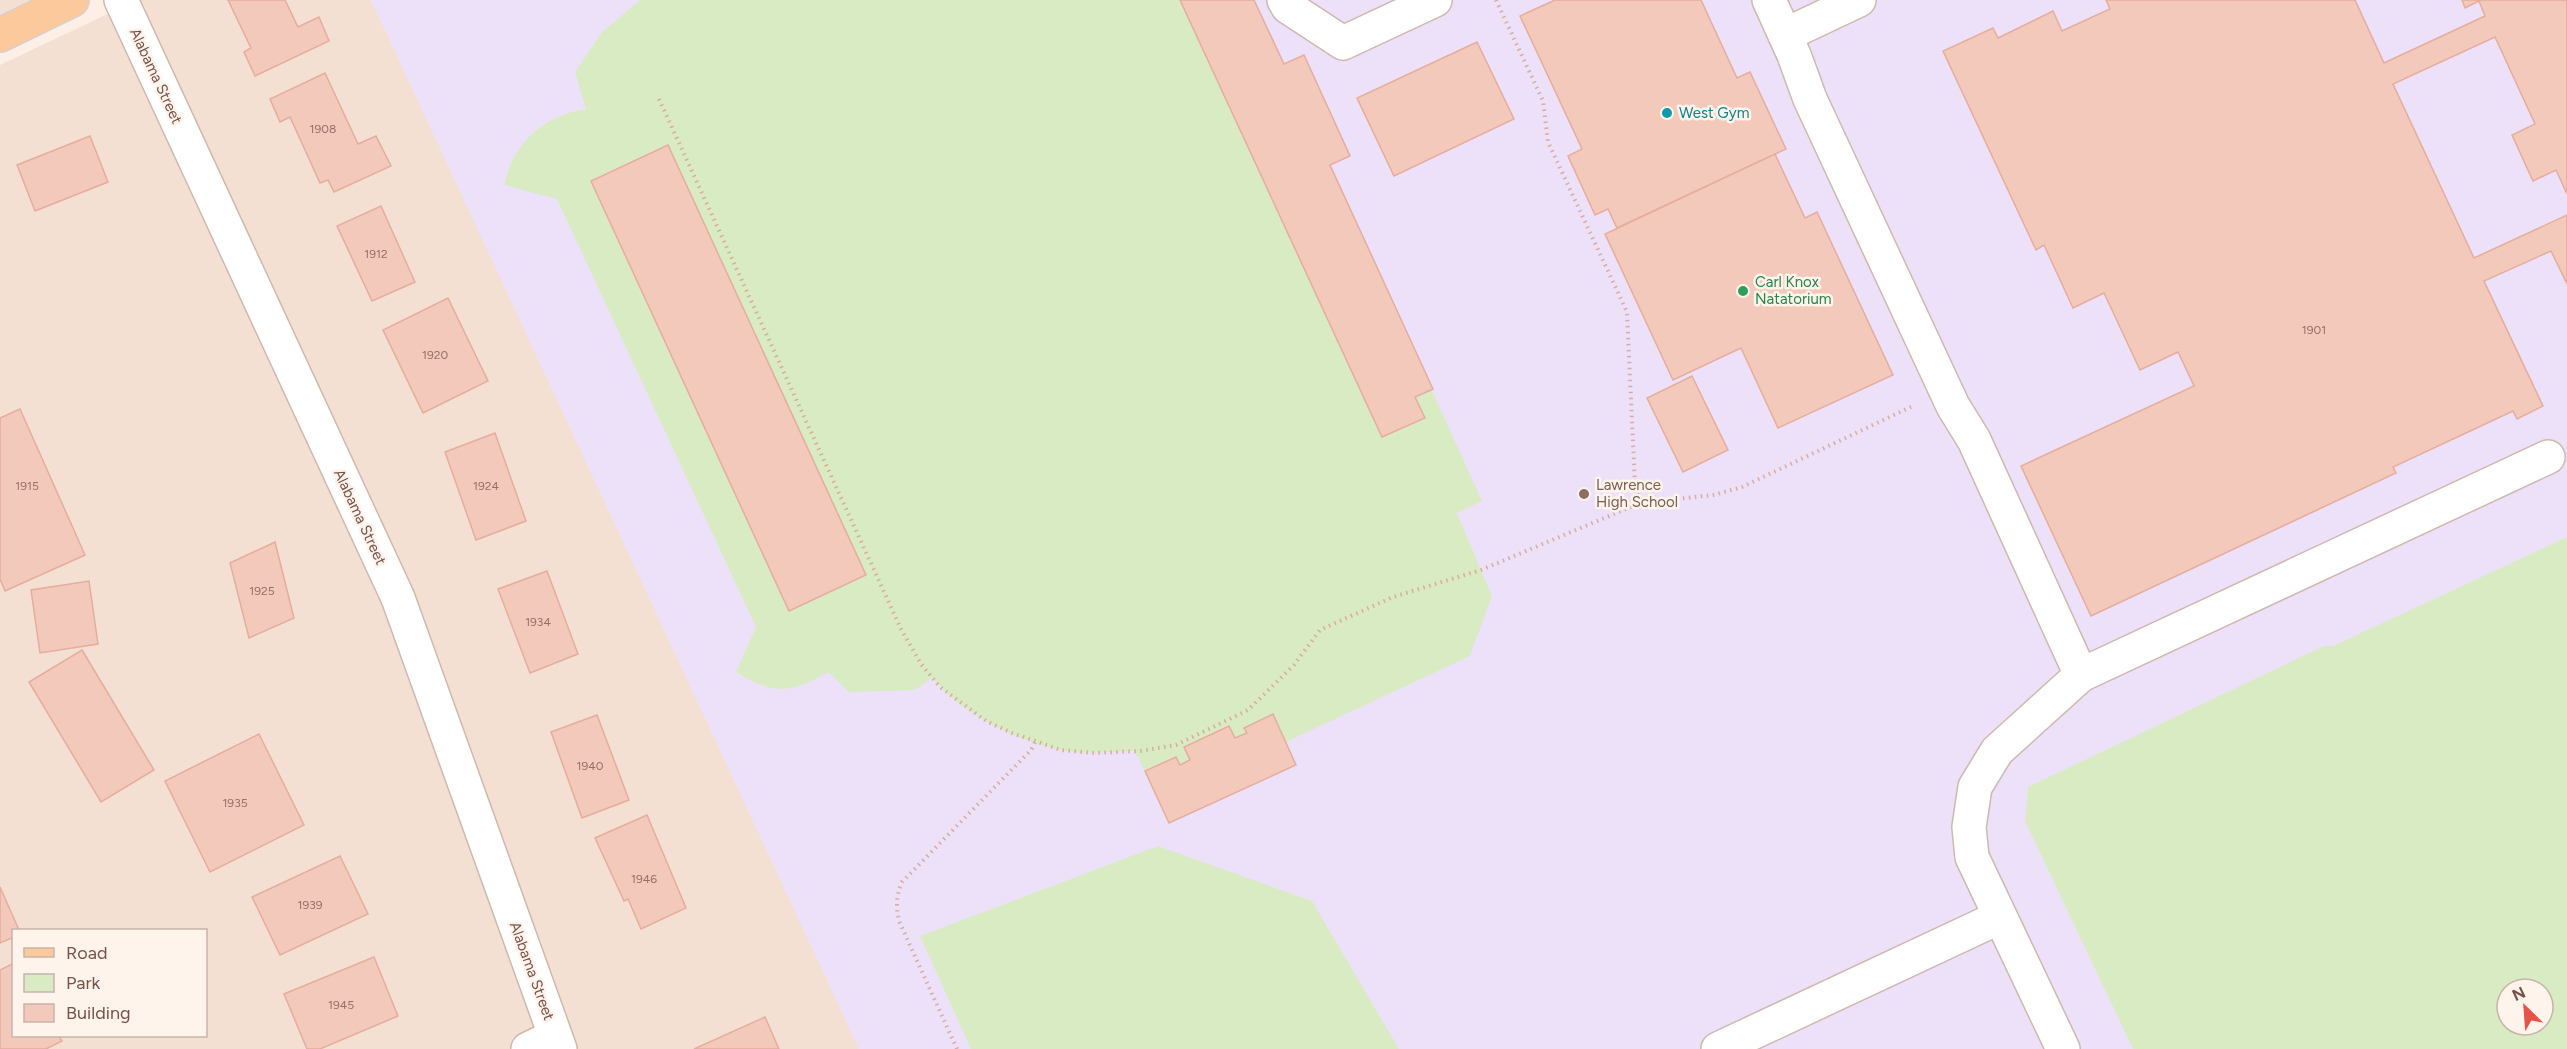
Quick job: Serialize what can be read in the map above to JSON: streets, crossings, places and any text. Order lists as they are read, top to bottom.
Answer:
{
  "streets": {
    "street": ["Alabama Street"]
  },
  "places": ["West Gym", "Carl Knox Natatorium", "Lawrence High School"],
  "house_numbers": [
    "1908",
    "1912",
    "1901",
    "1920",
    "1915",
    "1924",
    "1925",
    "1934",
    "1940",
    "1935",
    "1946",
    "1939",
    "1945"
  ],
  "legend": ["Road", "Park", "Building"],
  "north": "top left"
}
